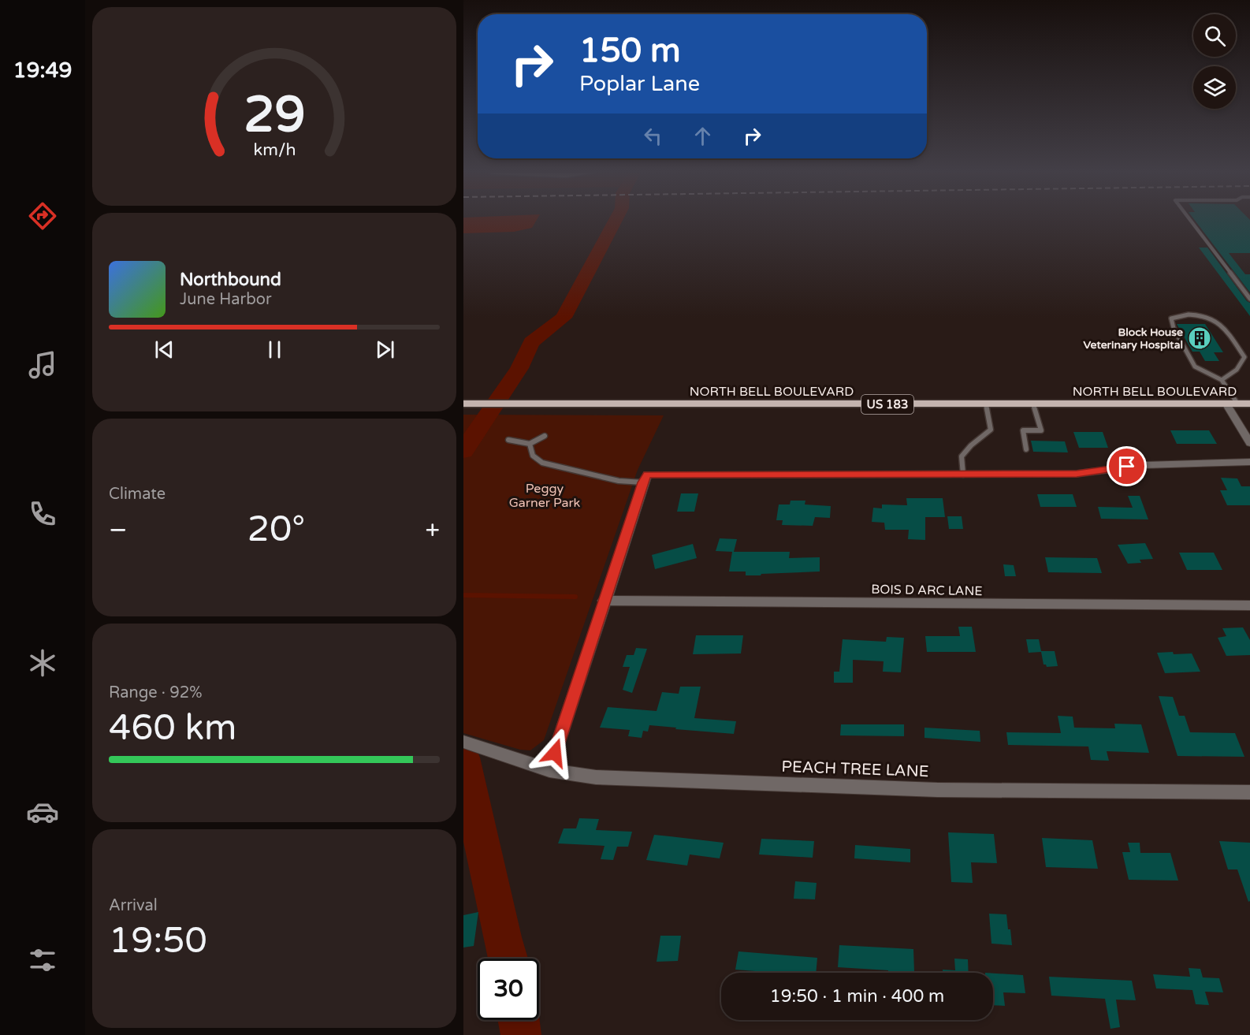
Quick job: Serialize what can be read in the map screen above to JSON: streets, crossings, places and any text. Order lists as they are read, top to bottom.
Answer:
{
  "streets": {
    "main road": ["NORTH BELL BOULEVARD", "US 183"],
    "street": ["BOIS D ARC LANE", "PEACH TREE LANE"]
  },
  "parks": ["Peggy Garner Park"],
  "places": {
    "building": ["Block House Veterinary Hospital"]
  },
  "page": {
    "tabs": "19:49",
    "turn": ["150 m", "Poplar Lane"],
    "song": ["Northbound", "June Harbor"],
    "tile": [
      "Climate",
      ["Range · 92%", "460 km"],
      ["Arrival", "19:50"]
    ],
    "heat": ["−", "20°", "+"],
    "limit": "30",
    "trip": "19:50 · 1 min · 400 m",
    "gauge": ["29", "km/h"]
  }
}
